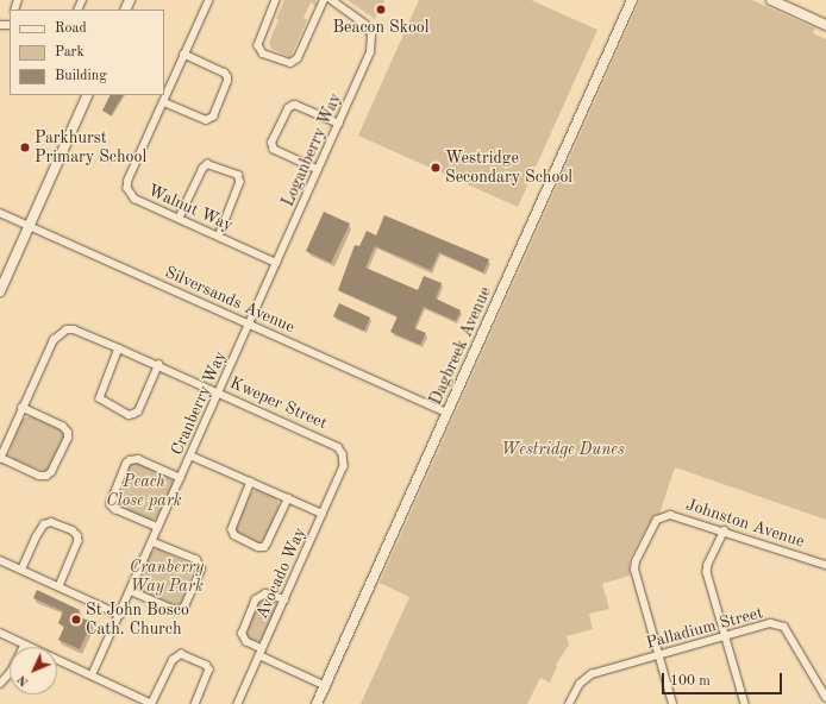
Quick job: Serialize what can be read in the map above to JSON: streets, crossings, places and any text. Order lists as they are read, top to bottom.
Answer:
{
  "streets": {
    "street": [
      "Loganberry Way",
      "Walnut Way",
      "Silversands Avenue",
      "Dagbreek Avenue",
      "Cranberry Way",
      "Kweper Street",
      "Johnston Avenue",
      "Avocado Way",
      "Palladium Street"
    ]
  },
  "crossings": [
    ["Loganberry Way", "Walnut Way"],
    ["Loganberry Way", "Silversands Avenue"],
    ["Loganberry Way", "Cranberry Way"],
    ["Silversands Avenue", "Dagbreek Avenue"],
    ["Silversands Avenue", "Cranberry Way"],
    ["Cranberry Way", "Kweper Street"],
    ["Kweper Street", "Avocado Way"],
    ["Johnston Avenue", "Palladium Street"]
  ],
  "parks": ["Westridge Dunes", "Peach Close park", "Cranberry Way Park"],
  "places": [
    "Beacon Skool",
    "Parkhurst Primary School",
    "Westridge Secondary School",
    "St John Bosco Cath. Church"
  ],
  "legend": ["Road", "Park", "Building"],
  "scale_bar": "100 m",
  "north": "bottom left"
}
